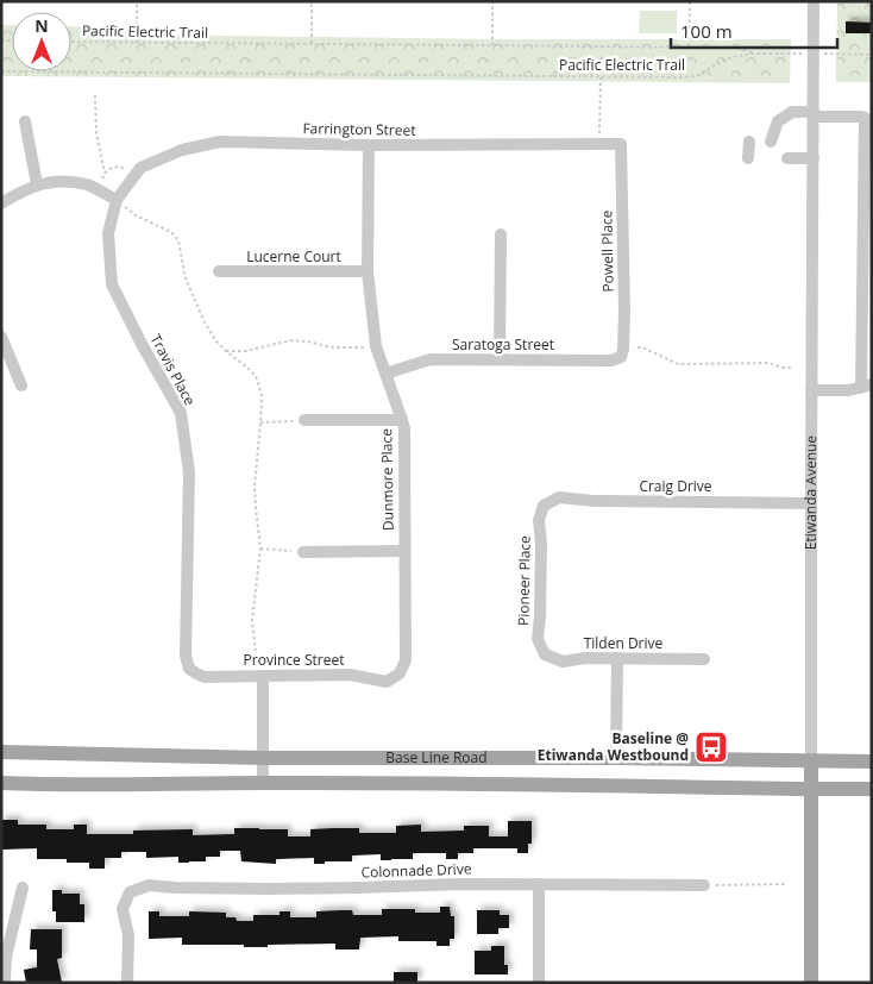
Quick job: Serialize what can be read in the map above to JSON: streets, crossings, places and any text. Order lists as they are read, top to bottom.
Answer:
{
  "streets": {
    "main road": ["Etiwanda Avenue", "Base Line Road"],
    "street": [
      "Farrington Street",
      "Powell Place",
      "Lucerne Court",
      "Saratoga Street",
      "Travis Place",
      "Dunmore Place",
      "Craig Drive",
      "Pioneer Place",
      "Tilden Drive",
      "Province Street",
      "Colonnade Drive"
    ],
    "path": ["Pacific Electric Trail"]
  },
  "crossings": [
    ["Farrington Street", "Powell Place"],
    ["Farrington Street", "Travis Place"],
    ["Farrington Street", "Dunmore Place"],
    ["Powell Place", "Saratoga Street"],
    ["Lucerne Court", "Dunmore Place"],
    ["Saratoga Street", "Dunmore Place"],
    ["Travis Place", "Province Street"],
    ["Dunmore Place", "Province Street"],
    ["Craig Drive", "Etiwanda Avenue"],
    ["Craig Drive", "Pioneer Place"],
    ["Etiwanda Avenue", "Base Line Road"],
    ["Pioneer Place", "Tilden Drive"]
  ],
  "places": {
    "bus stop": ["Baseline @ Etiwanda Westbound"]
  },
  "scale_bar": "100 m",
  "north": "top"
}
